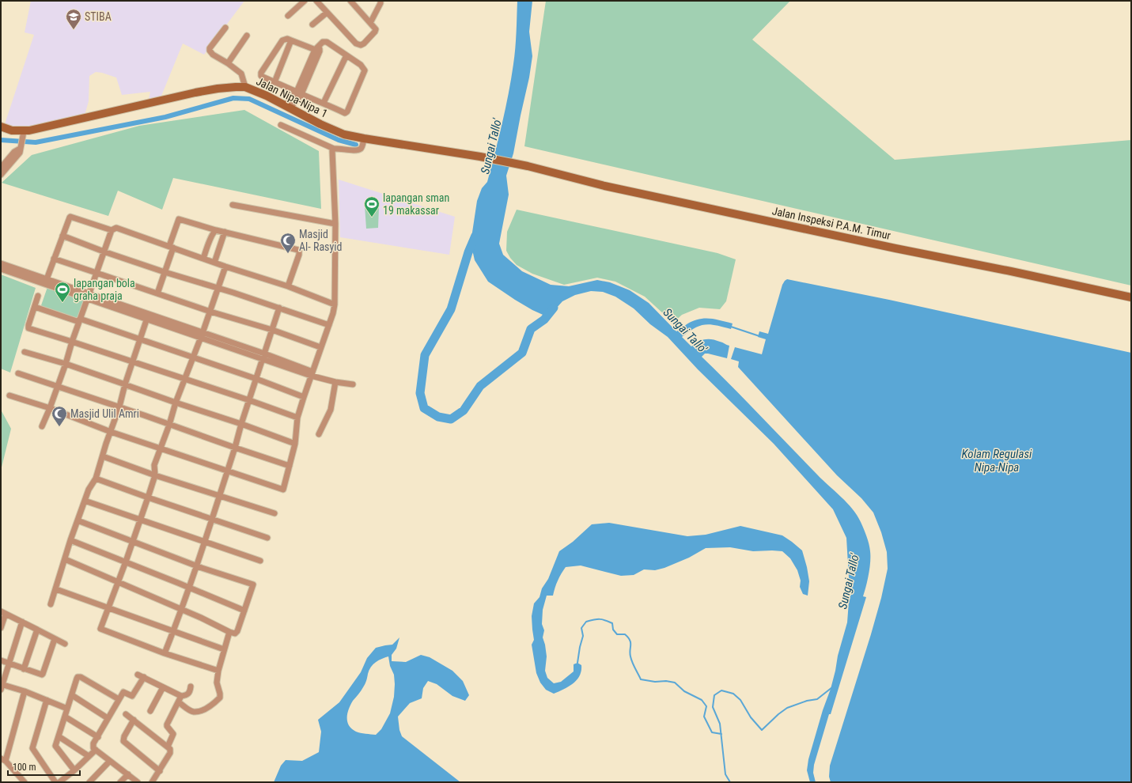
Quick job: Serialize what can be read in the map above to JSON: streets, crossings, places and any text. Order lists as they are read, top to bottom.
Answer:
{
  "streets": {
    "street": ["Jalan Nipa-Nipa 1", "Jalan Inspeksi P.A.M. Timur"]
  },
  "crossings": [
    ["Jalan Nipa-Nipa 1", "Jalan Inspeksi P.A.M. Timur"]
  ],
  "water": ["Sungai Tallo'", "Kolam Regulasi Nipa-Nipa"],
  "places": {
    "school or university": ["STIBA"],
    "sports": ["lapangan sman 19 makassar", "lapangan bola graha praja"],
    "mosque": ["Masjid Al- Rasyid", "Masjid Ulil Amri"]
  },
  "scale_bar": "100 m"
}
